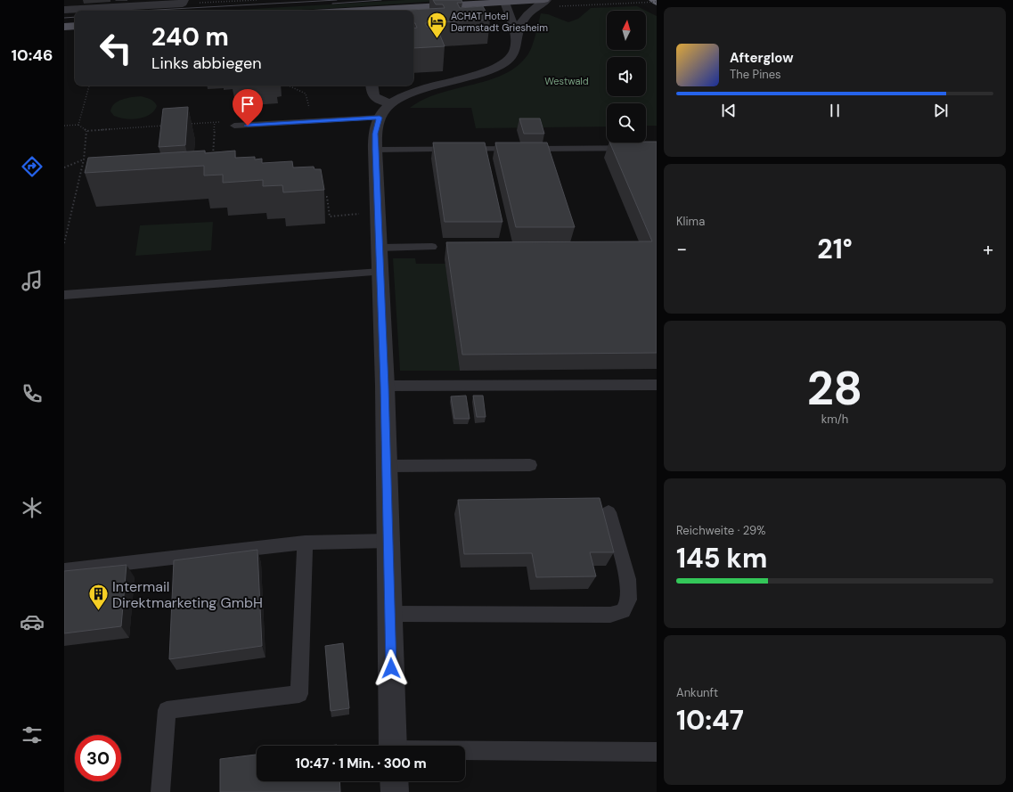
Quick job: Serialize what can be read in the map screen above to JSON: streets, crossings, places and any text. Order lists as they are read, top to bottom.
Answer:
{
  "parks": ["Westwald"],
  "places": {
    "hotel": ["ACHAT Hotel Darmstadt Griesheim"],
    "building": ["Intermail Direktmarketing GmbH"]
  },
  "north": "top",
  "page": {
    "tabs": "10:46",
    "turn": ["240 m", "Links abbiegen"],
    "song": ["Afterglow", "The Pines"],
    "tile": [
      "Klima",
      ["28", "km/h"],
      ["Reichweite · 29%", "145 km"],
      ["Ankunft", "10:47"]
    ],
    "heat": ["−", "21°", "+"],
    "limit": "30",
    "trip": "10:47 · 1 Min. · 300 m"
  }
}
